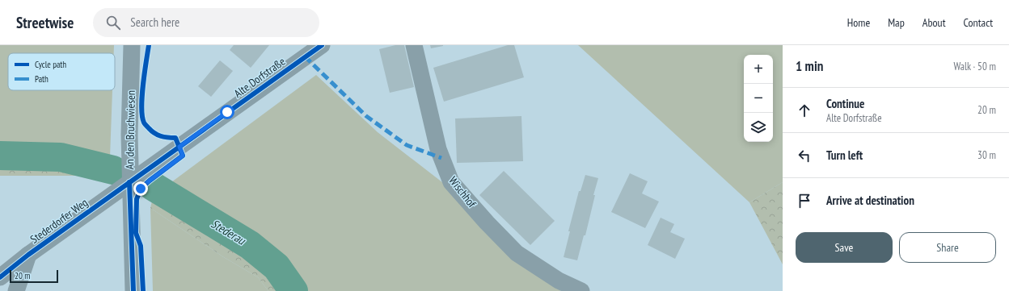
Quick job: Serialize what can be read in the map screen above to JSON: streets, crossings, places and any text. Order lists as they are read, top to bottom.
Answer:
{
  "streets": {
    "street": [
      "Alte Dorfstraße",
      "An den Bruchwiesen",
      "Wischhof",
      "Stederdorfer Weg"
    ]
  },
  "crossings": [
    ["Alte Dorfstraße", "An den Bruchwiesen"],
    ["Alte Dorfstraße", "Stederdorfer Weg"],
    ["An den Bruchwiesen", "Stederdorfer Weg"]
  ],
  "water": ["Stederau"],
  "legend": ["Cycle path", "Path"],
  "scale_bar": "20 m",
  "page": {
    "header": "Streetwise",
    "search": "Search here",
    "nav": [
      "Home",
      "Map",
      "About",
      "Contact"
    ],
    "heading": ["1 min", "Walk · 50 m"],
    "map_buttons": ["+", "−"],
    "list": [
      ["Continue", "Alte Dorfstraße", "20 m"],
      ["Turn left", "30 m"],
      "Arrive at destination"
    ],
    "buttons": ["Save", "Share"],
    "scale": "20 m"
  }
}
